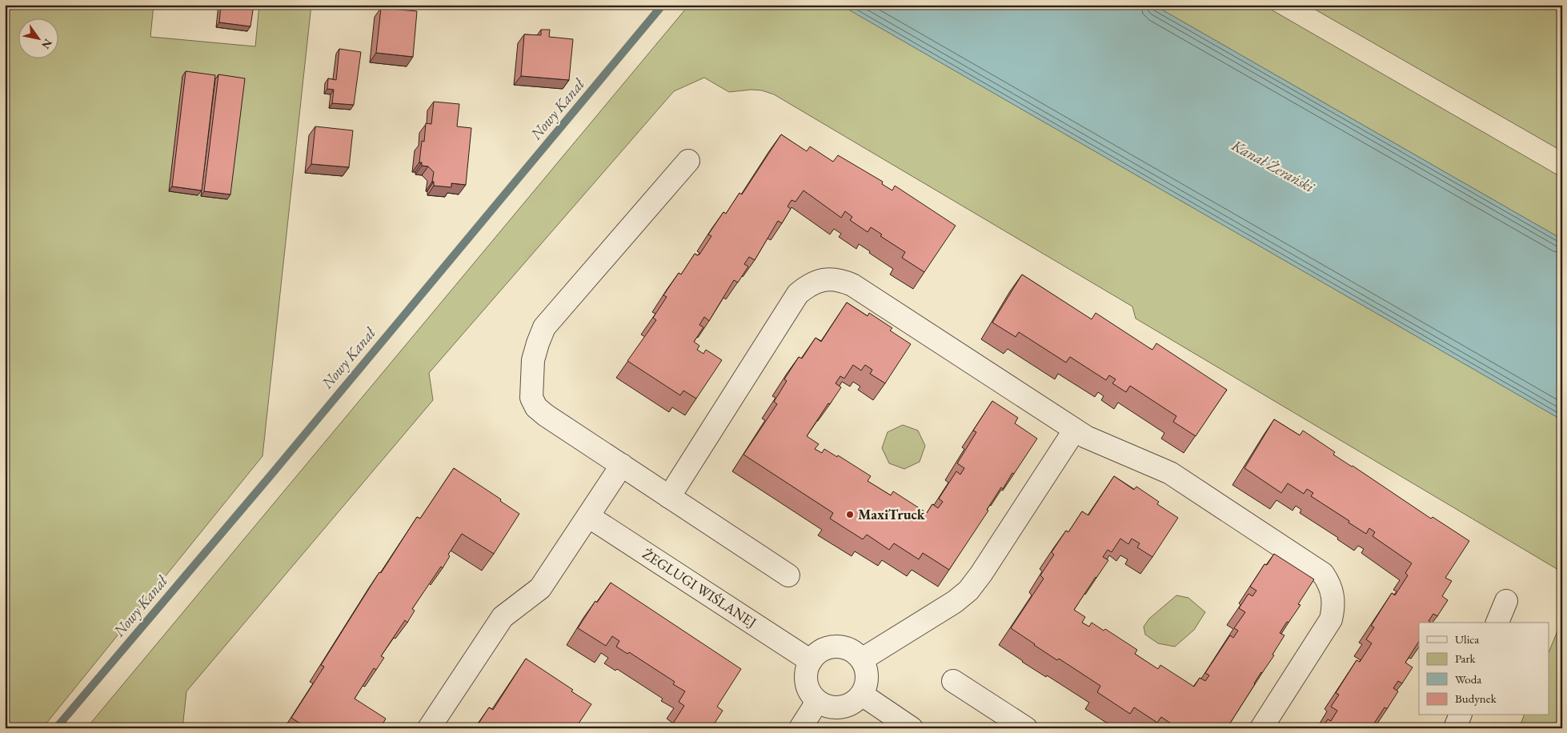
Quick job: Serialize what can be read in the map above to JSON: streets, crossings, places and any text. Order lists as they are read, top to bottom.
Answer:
{
  "streets": {
    "street": ["ŻEGLUGI WIŚLANEJ"]
  },
  "water": ["Nowy Kanał", "Kanał Żerański"],
  "places": ["MaxiTruck"],
  "legend": [
    "Ulica",
    "Park",
    "Woda",
    "Budynek"
  ],
  "north": "bottom right"
}
